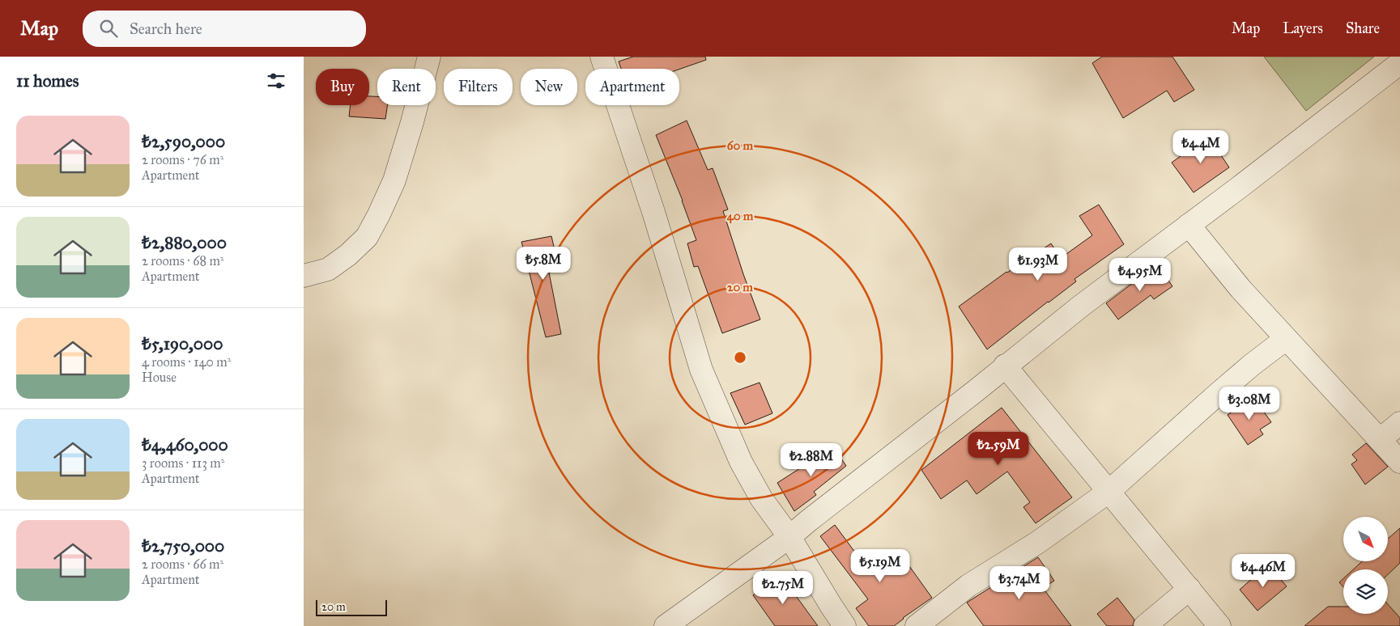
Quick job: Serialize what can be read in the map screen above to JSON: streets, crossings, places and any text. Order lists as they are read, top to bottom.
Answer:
{
  "scale_bar": "20 m",
  "north": "bottom right",
  "page": {
    "header": "Map",
    "search": "Search here",
    "nav": ["Map", "Layers", "Share"],
    "heading": "11 homes",
    "chip": [
      "Buy",
      "Rent",
      "Filters",
      "New",
      "Apartment"
    ],
    "list": [
      {
        "name": "₺2,590,000",
        "note": "2 rooms · 76 m² · Apartment"
      },
      {
        "name": "₺2,880,000",
        "note": "2 rooms · 68 m² · Apartment"
      },
      {
        "name": "₺5,190,000",
        "note": "4 rooms · 140 m² · House"
      },
      {
        "name": "₺4,460,000",
        "note": "3 rooms · 113 m² · Apartment"
      },
      {
        "name": "₺2,750,000",
        "note": "2 rooms · 66 m² · Apartment"
      }
    ],
    "price": [
      "₺4.4M",
      "₺5.8M",
      "₺1.93M",
      "₺4.95M",
      "₺3.08M",
      "₺2.59M",
      "₺2.88M",
      "₺5.19M",
      "₺4.46M",
      "₺3.74M",
      "₺2.75M"
    ],
    "scale": "20 m"
  },
  "rings": ["60 m", "40 m", "20 m"]
}
